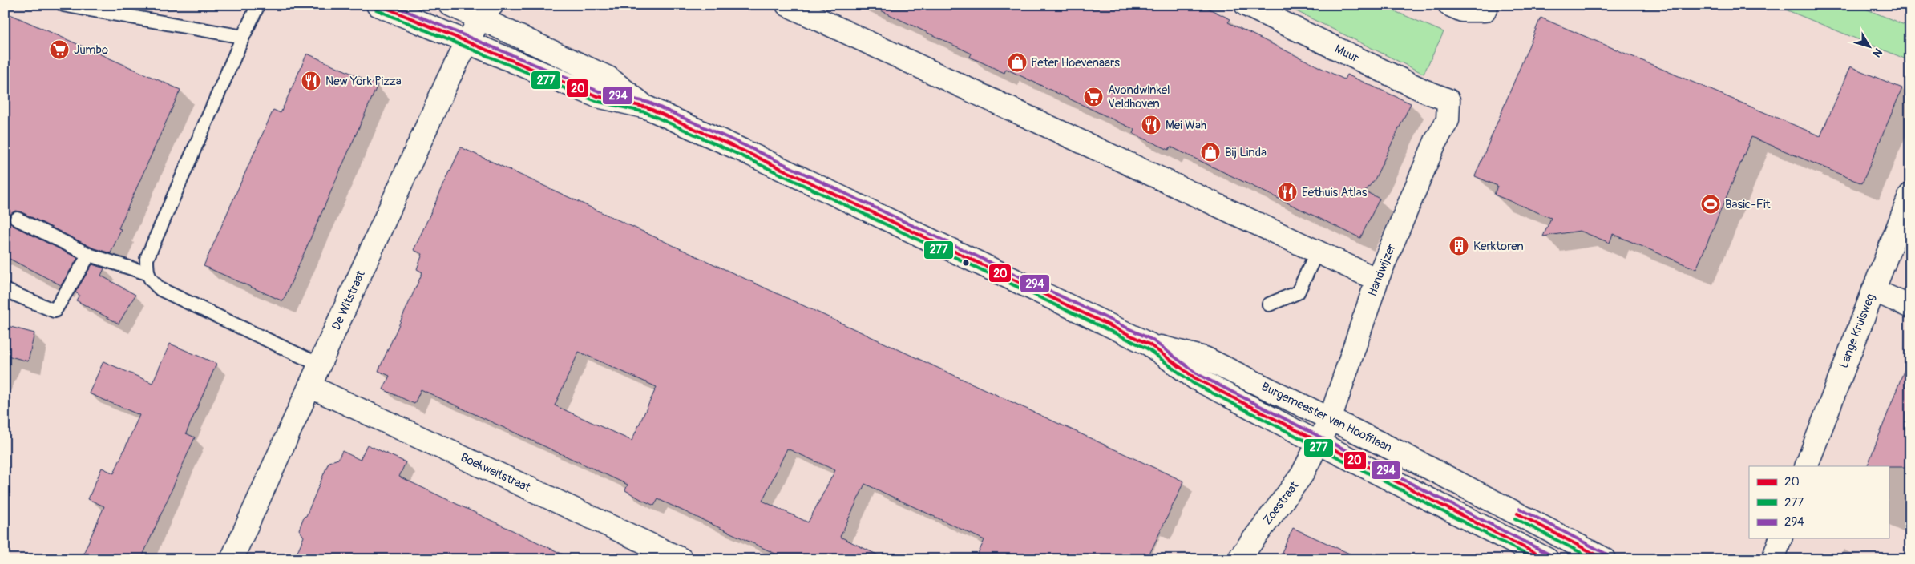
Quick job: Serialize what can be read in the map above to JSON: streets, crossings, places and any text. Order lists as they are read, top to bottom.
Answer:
{
  "streets": {
    "street": [
      "Muur",
      "Handwijzer",
      "De Witstraat",
      "Lange Kruisweg",
      "Burgemeester van Hoofflaan",
      "Boekweitstraat",
      "Zoestraat"
    ]
  },
  "crossings": [
    ["Muur", "Handwijzer"],
    ["Handwijzer", "Burgemeester van Hoofflaan"],
    ["Handwijzer", "Zoestraat"],
    ["De Witstraat", "Burgemeester van Hoofflaan"],
    ["De Witstraat", "Boekweitstraat"],
    ["Burgemeester van Hoofflaan", "Zoestraat"]
  ],
  "places": {
    "supermarket": ["Jumbo", "Avondwinkel Veldhoven"],
    "shop": ["Peter Hoevenaars", "Bij Linda"],
    "restaurant": ["New York Pizza", "Mei Wah", "Eethuis Atlas"],
    "sports": ["Basic-Fit"],
    "building": ["Kerktoren"]
  },
  "lines": ["transit line 20", "transit line 294", "transit line 277"],
  "legend": ["20", "277", "294"],
  "north": "bottom right"
}
